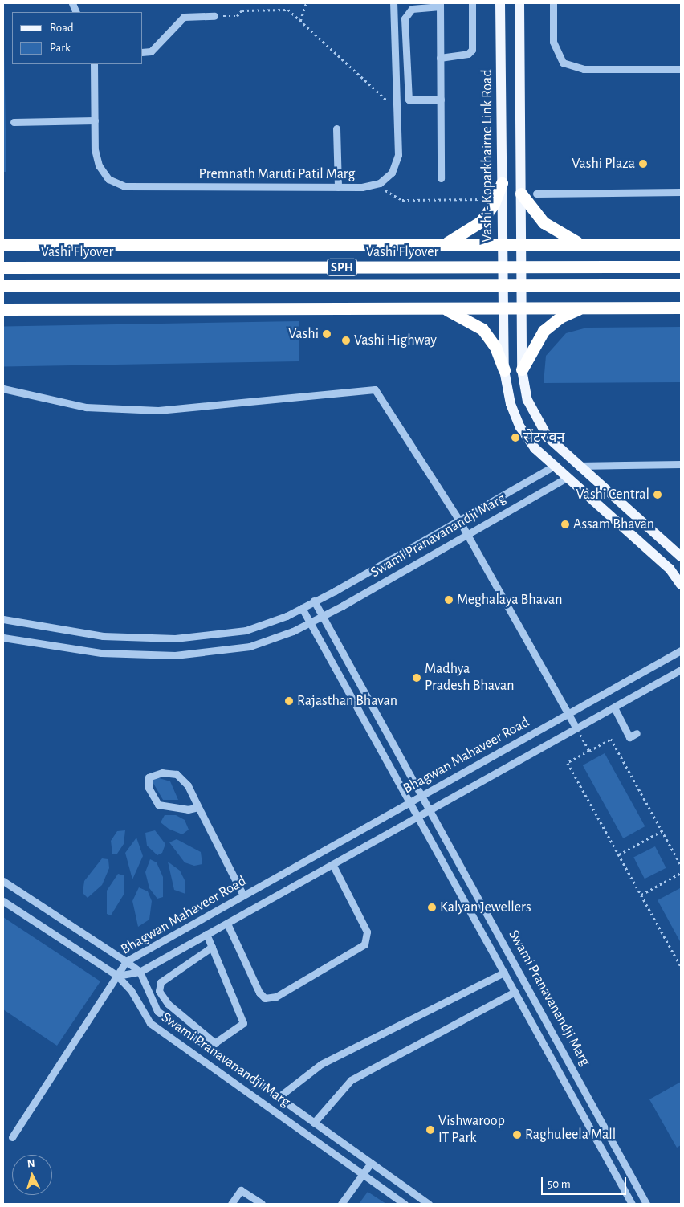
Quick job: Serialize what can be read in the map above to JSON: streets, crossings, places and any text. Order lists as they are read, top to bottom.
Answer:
{
  "streets": {
    "highway": ["Vashi Flyover", "SPH"],
    "main road": ["Vashi - Koparkhairne Link Road"],
    "street": ["Premnath Maruti Patil Marg", "Swami Pranavanandji Marg", "Bhagwan Mahaveer Road"]
  },
  "crossings": [
    ["Vashi - Koparkhairne Link Road", "Swami Pranavanandji Marg"],
    ["Swami Pranavanandji Marg", "Bhagwan Mahaveer Road"]
  ],
  "places": [
    "Vashi Plaza",
    "Vashi",
    "Vashi Highway",
    "सेंटर वन",
    "Vashi Central",
    "Assam Bhavan",
    "Meghalaya Bhavan",
    "Madhya Pradesh Bhavan",
    "Rajasthan Bhavan",
    "Kalyan Jewellers",
    "Vishwaroop IT Park",
    "Raghuleela Mall"
  ],
  "legend": ["Road", "Park"],
  "scale_bar": "50 m",
  "north": "top"
}
